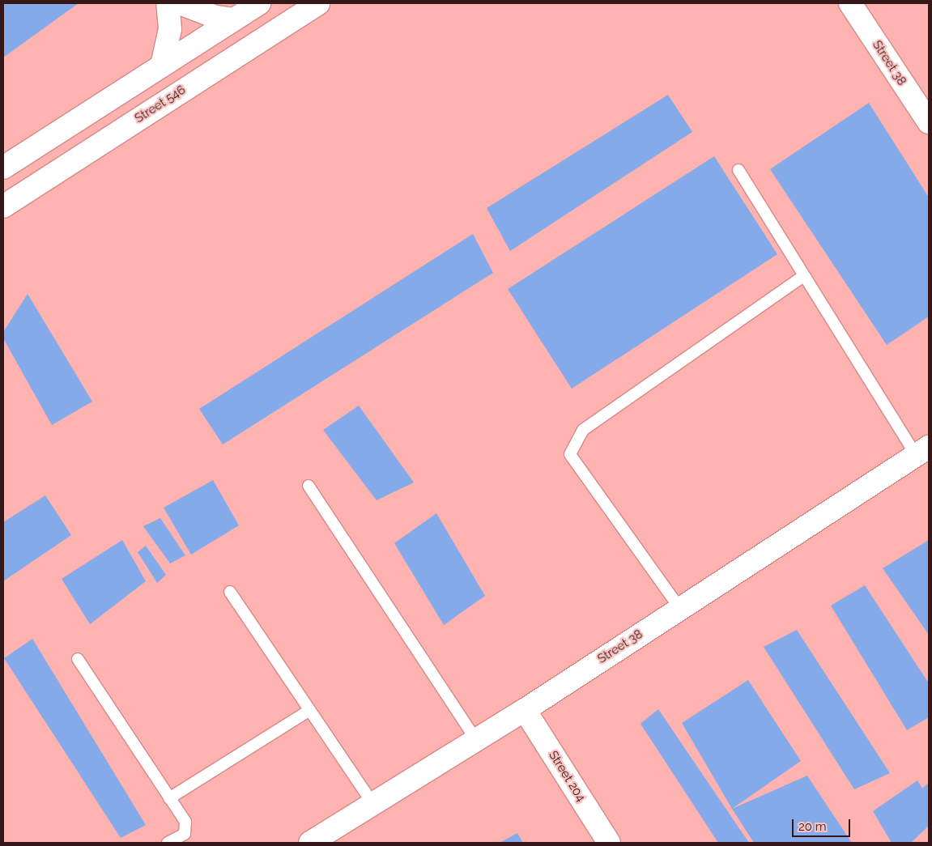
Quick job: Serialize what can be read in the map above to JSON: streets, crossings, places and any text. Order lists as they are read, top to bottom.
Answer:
{
  "streets": {
    "street": ["Street 38", "Street 546", "Street 204"]
  },
  "crossings": [
    ["Street 38", "Street 204"]
  ],
  "scale_bar": "20 m"
}
